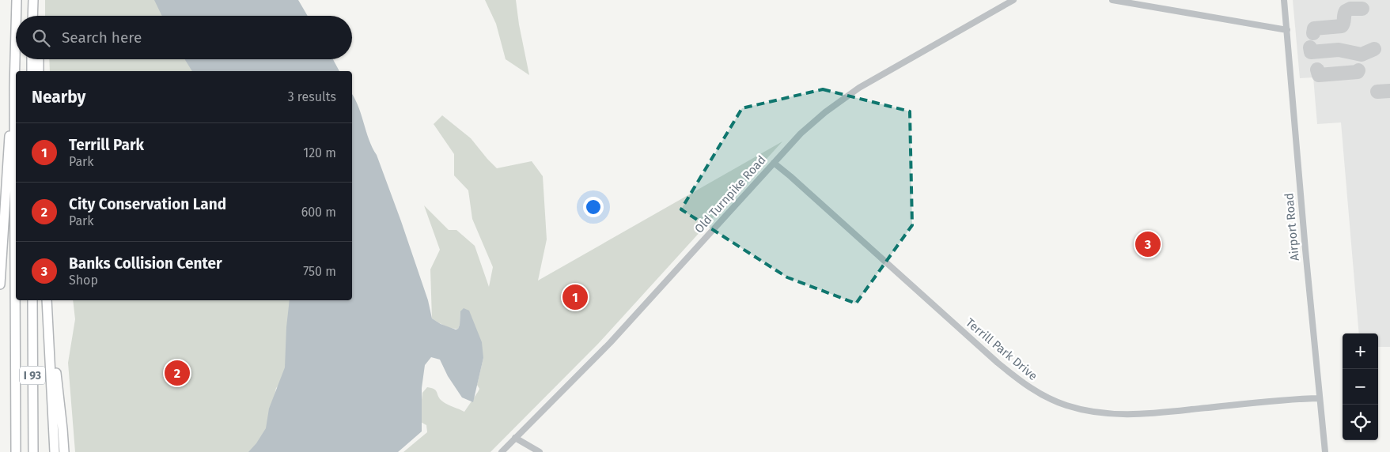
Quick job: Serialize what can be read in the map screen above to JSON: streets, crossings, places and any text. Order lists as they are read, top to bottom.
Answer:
{
  "streets": {
    "highway": ["I 93"],
    "street": ["Old Turnpike Road", "Airport Road", "Terrill Park Drive"]
  },
  "crossings": [
    ["Old Turnpike Road", "Terrill Park Drive"],
    ["Airport Road", "Terrill Park Drive"]
  ],
  "page": {
    "search": "Search here",
    "heading": ["Nearby", "3 results"],
    "list": [
      {
        "mark": "1",
        "name": "Terrill Park",
        "note": "Park",
        "value": "120 m"
      },
      {
        "mark": "2",
        "name": "City Conservation Land",
        "note": "Park",
        "value": "600 m"
      },
      {
        "mark": "3",
        "name": "Banks Collision Center",
        "note": "Shop",
        "value": "750 m"
      }
    ],
    "pins": ["3", "1", "2"],
    "map_buttons": ["+", "−"]
  }
}
